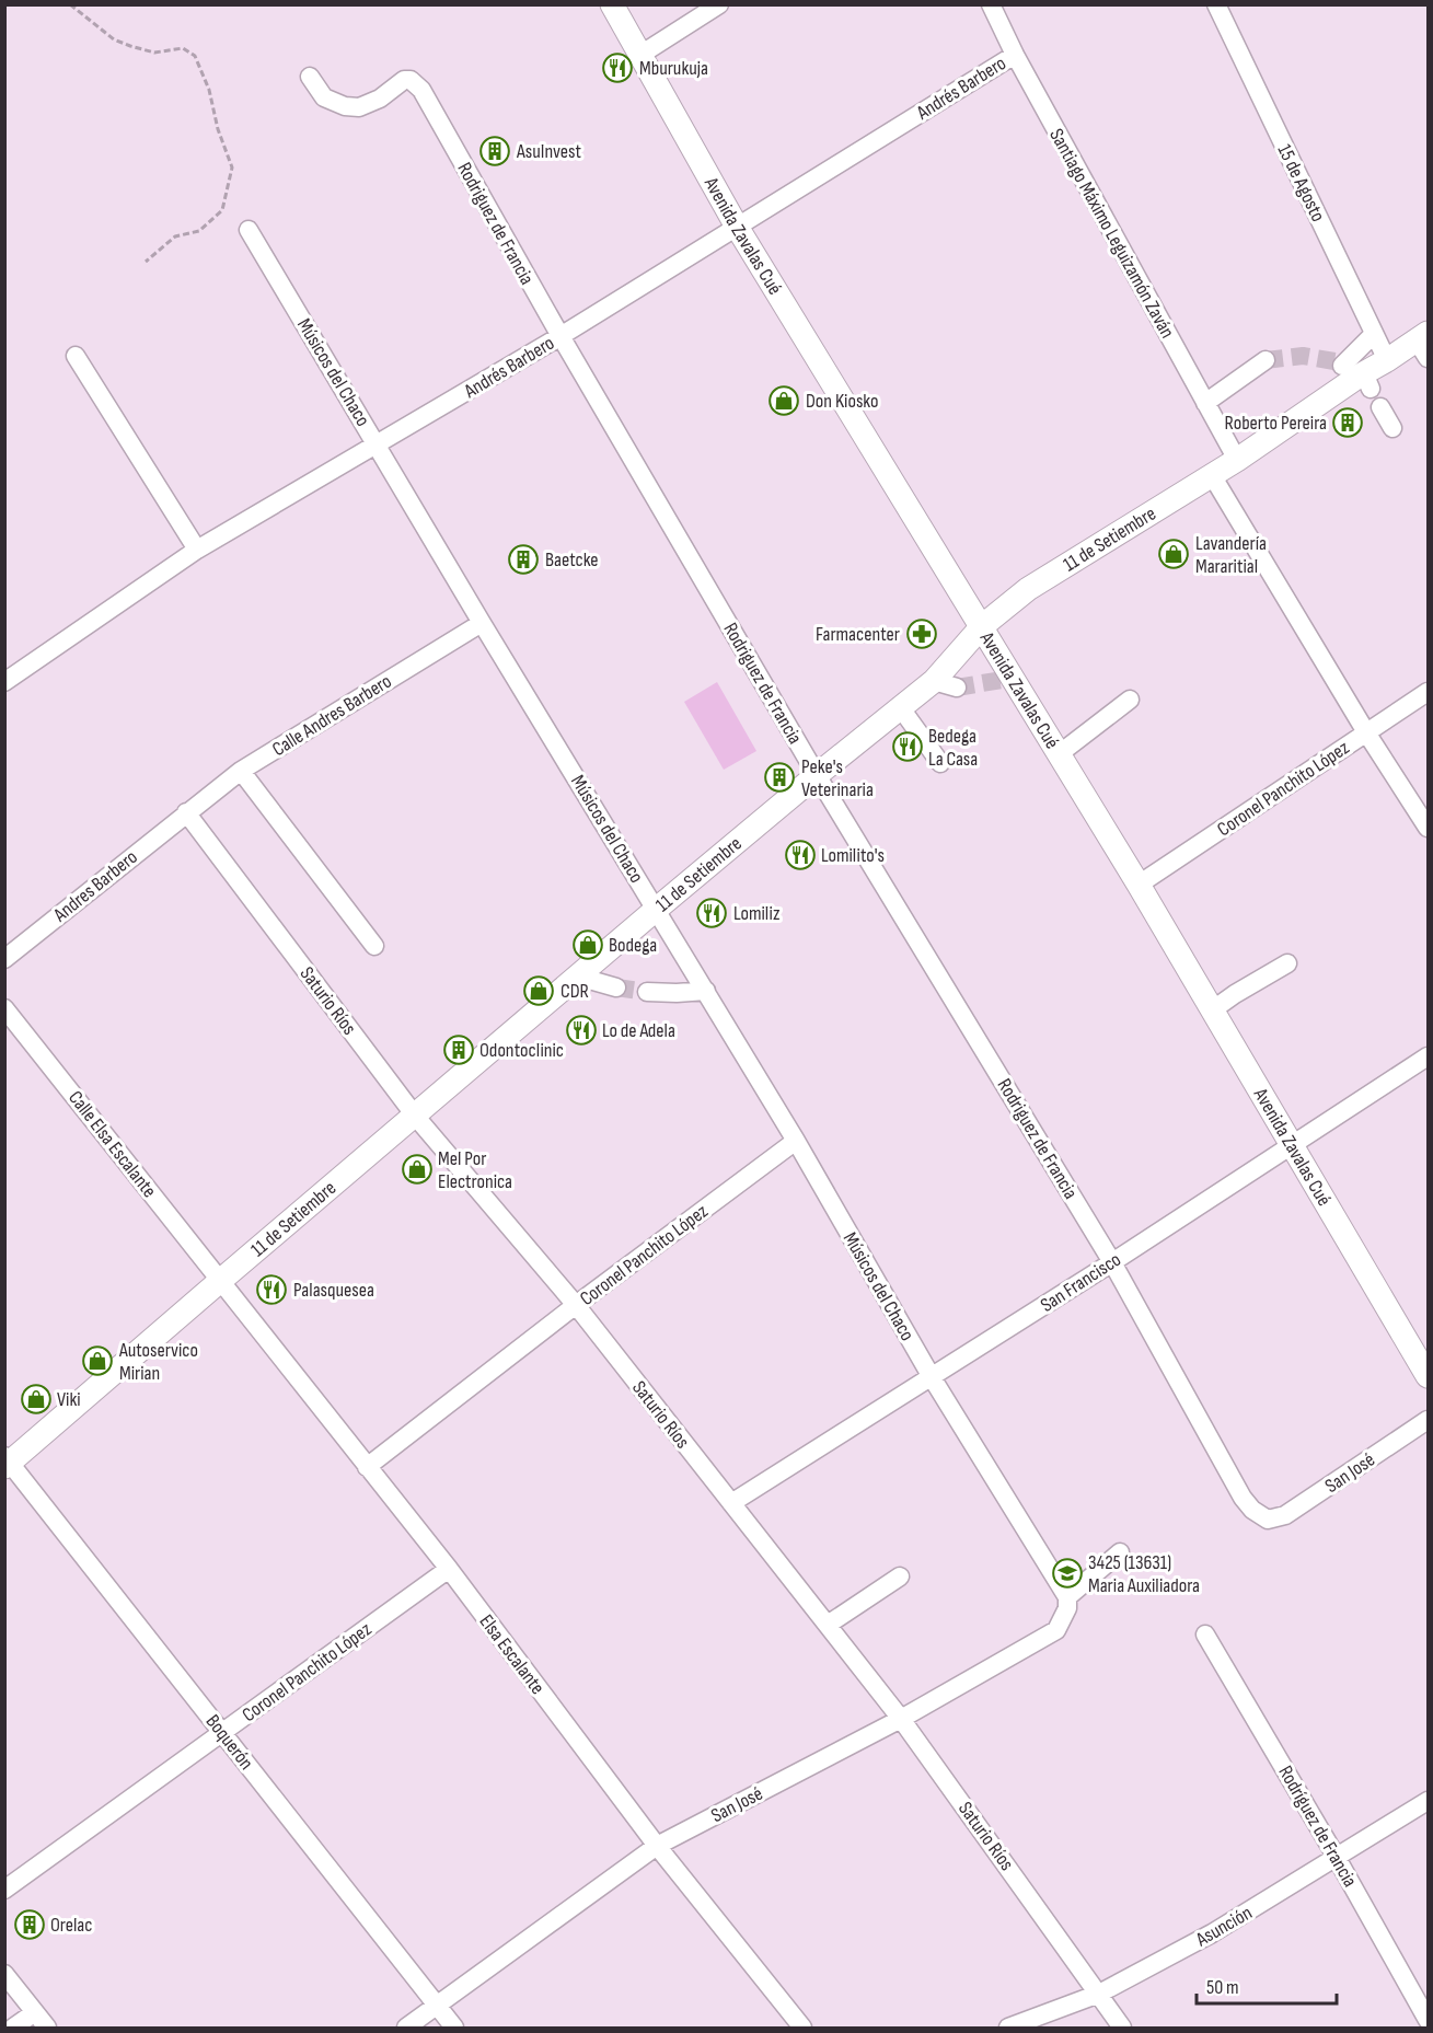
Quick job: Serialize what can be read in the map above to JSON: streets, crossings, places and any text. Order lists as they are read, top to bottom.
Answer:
{
  "streets": {
    "main road": ["Avenida Zavalas Cué", "11 de Setiembre"],
    "street": [
      "Andrés Barbero",
      "15 de Agosto",
      "Rodriguez de Francia",
      "Santiago Máximo Leguizamón Zaván",
      "Músicos del Chaco",
      "Calle Andres Barbero",
      "Coronel Panchito López",
      "Andres Barbero",
      "Saturio Ríos",
      "Calle Elsa Escalante",
      "San Francisco",
      "San José",
      "Elsa Escalante",
      "Boquerón",
      "Rodríguez de Francia",
      "Asunción"
    ]
  },
  "crossings": [
    ["Andrés Barbero", "Rodriguez de Francia"],
    ["Andrés Barbero", "Santiago Máximo Leguizamón Zaván"],
    ["Andrés Barbero", "Avenida Zavalas Cué"],
    ["Andrés Barbero", "Músicos del Chaco"],
    ["15 de Agosto", "11 de Setiembre"],
    ["Rodriguez de Francia", "11 de Setiembre"],
    ["Rodriguez de Francia", "San Francisco"],
    ["Rodriguez de Francia", "San José"],
    ["Santiago Máximo Leguizamón Zaván", "11 de Setiembre"],
    ["Avenida Zavalas Cué", "11 de Setiembre"],
    ["Avenida Zavalas Cué", "Coronel Panchito López"],
    ["Avenida Zavalas Cué", "San Francisco"],
    ["Músicos del Chaco", "11 de Setiembre"],
    ["Músicos del Chaco", "Calle Andres Barbero"],
    ["Músicos del Chaco", "Coronel Panchito López"],
    ["Músicos del Chaco", "San Francisco"],
    ["Músicos del Chaco", "San José"],
    ["11 de Setiembre", "Saturio Ríos"],
    ["11 de Setiembre", "Calle Elsa Escalante"],
    ["11 de Setiembre", "Elsa Escalante"],
    ["11 de Setiembre", "Boquerón"],
    ["Calle Andres Barbero", "Andres Barbero"],
    ["Calle Andres Barbero", "Saturio Ríos"],
    ["Coronel Panchito López", "Saturio Ríos"],
    ["Coronel Panchito López", "Elsa Escalante"],
    ["Coronel Panchito López", "Boquerón"],
    ["Andres Barbero", "Saturio Ríos"],
    ["Saturio Ríos", "San Francisco"],
    ["Saturio Ríos", "San José"],
    ["Saturio Ríos", "Asunción"],
    ["Calle Elsa Escalante", "Elsa Escalante"],
    ["San José", "Elsa Escalante"],
    ["San José", "Boquerón"],
    ["Rodríguez de Francia", "Asunción"]
  ],
  "places": {
    "restaurant": [
      "Mburukuja",
      "Bedega La Casa",
      "Lomilito's",
      "Lomiliz",
      "Lo de Adela",
      "Palasquesea"
    ],
    "building": [
      "AsuInvest",
      "Roberto Pereira",
      "Baetcke",
      "Peke's Veterinaria",
      "Odontoclinic",
      "Orelac"
    ],
    "shop": [
      "Don Kiosko",
      "Lavandería Mararitial",
      "Bodega",
      "CDR",
      "Mel Por Electronica",
      "Autoservico Mirian",
      "Viki"
    ],
    "pharmacy": ["Farmacenter"],
    "school or university": ["3425 (13631) Maria Auxiliadora"]
  },
  "scale_bar": "50 m"
}
